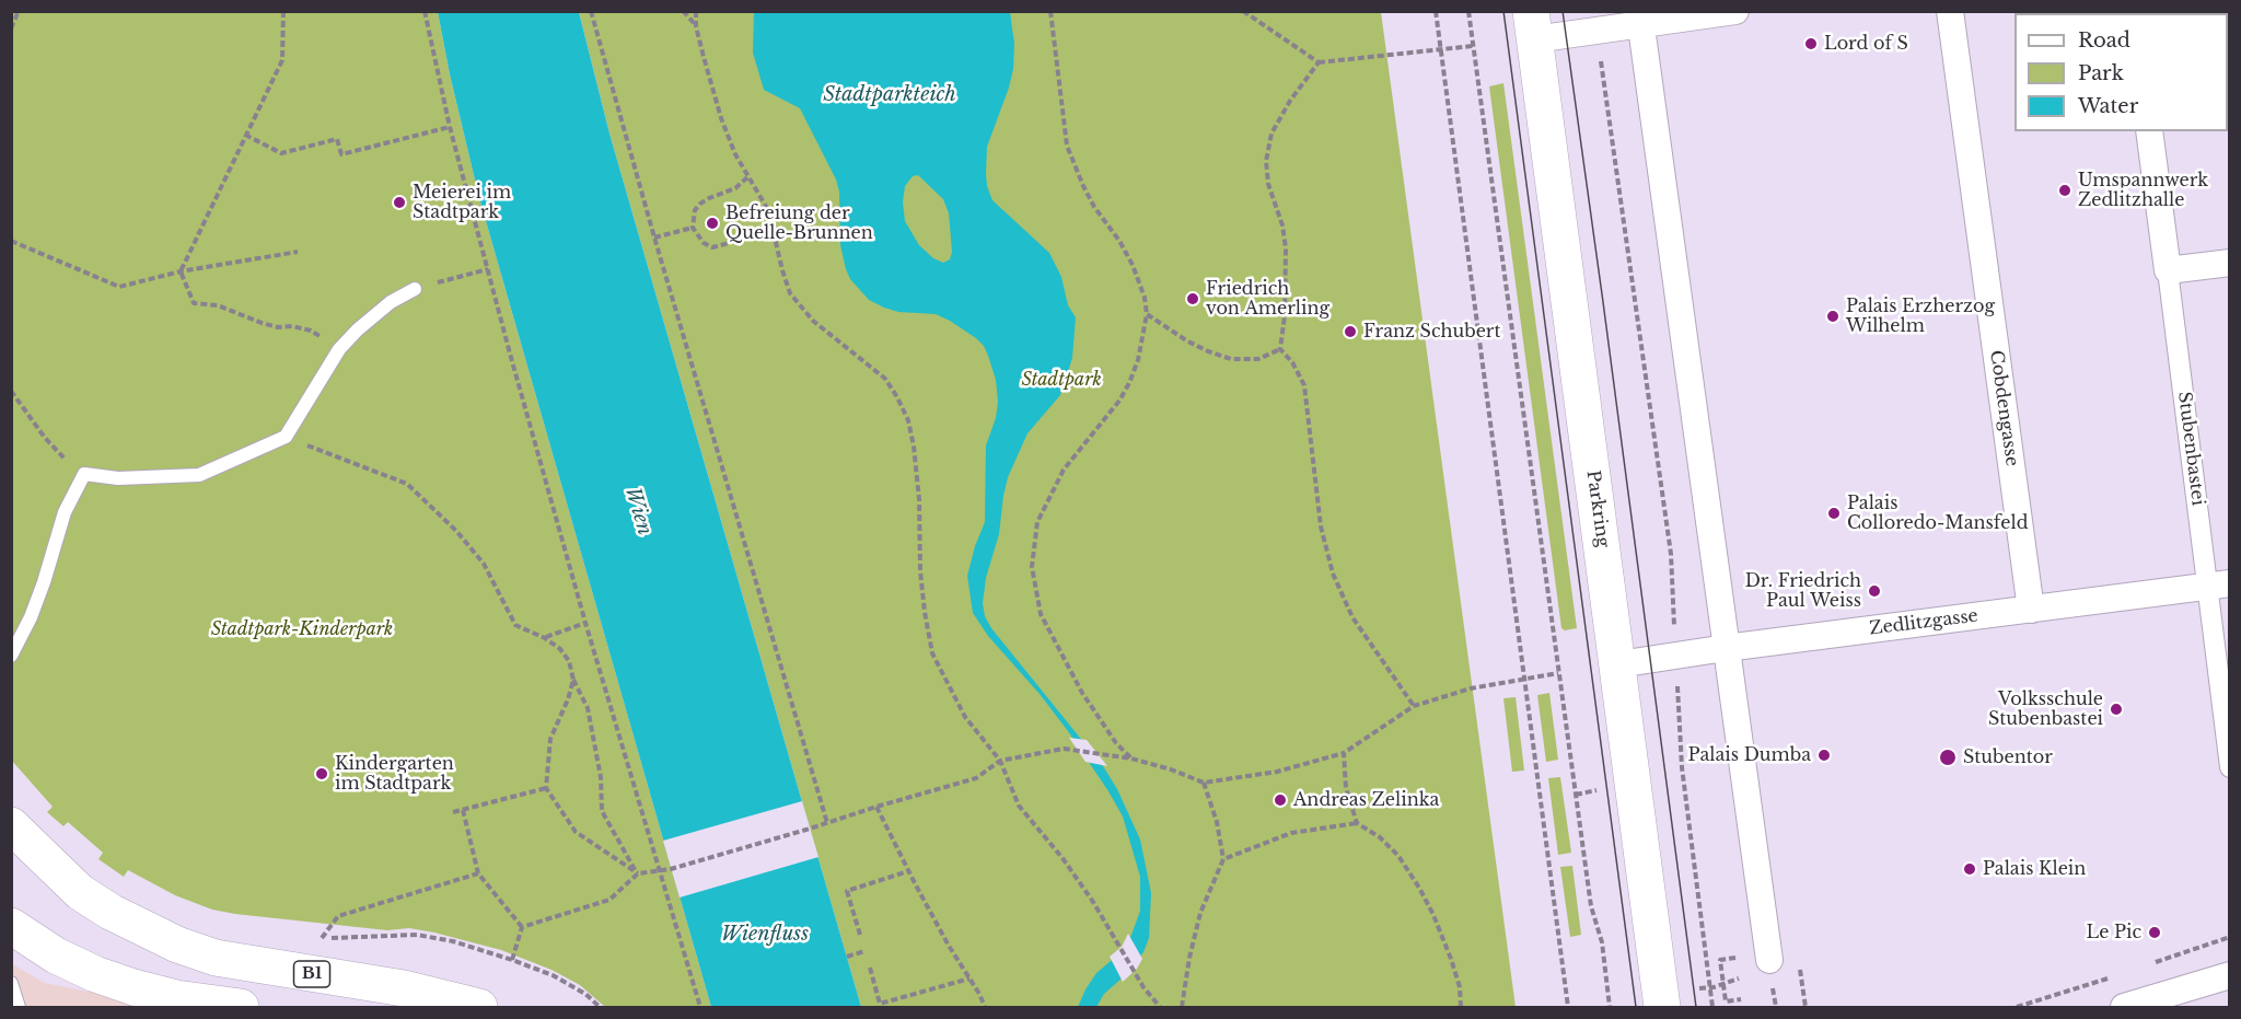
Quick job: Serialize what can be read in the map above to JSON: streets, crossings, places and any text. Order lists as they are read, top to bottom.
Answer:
{
  "streets": {
    "main road": ["Parkring", "B1"],
    "street": ["Cobdengasse", "Stubenbastei", "Zedlitzgasse"]
  },
  "crossings": [
    ["Cobdengasse", "Zedlitzgasse"],
    ["Stubenbastei", "Zedlitzgasse"],
    ["Parkring", "Zedlitzgasse"]
  ],
  "water": ["Stadtparkteich", "Wien", "Wienfluss"],
  "parks": ["Stadtpark", "Stadtpark-Kinderpark"],
  "places": [
    "Lord of S",
    "Umspannwerk Zedlitzhalle",
    "Meierei im Stadtpark",
    "Befreiung der Quelle-Brunnen",
    "Friedrich von Amerling",
    "Palais Erzherzog Wilhelm",
    "Franz Schubert",
    "Palais Colloredo-Mansfeld",
    "Dr. Friedrich Paul Weiss",
    "Volksschule Stubenbastei",
    "Palais Dumba",
    "Stubentor",
    "Kindergarten im Stadtpark",
    "Andreas Zelinka",
    "Palais Klein",
    "Le Pic"
  ],
  "legend": ["Road", "Park", "Water"]
}
